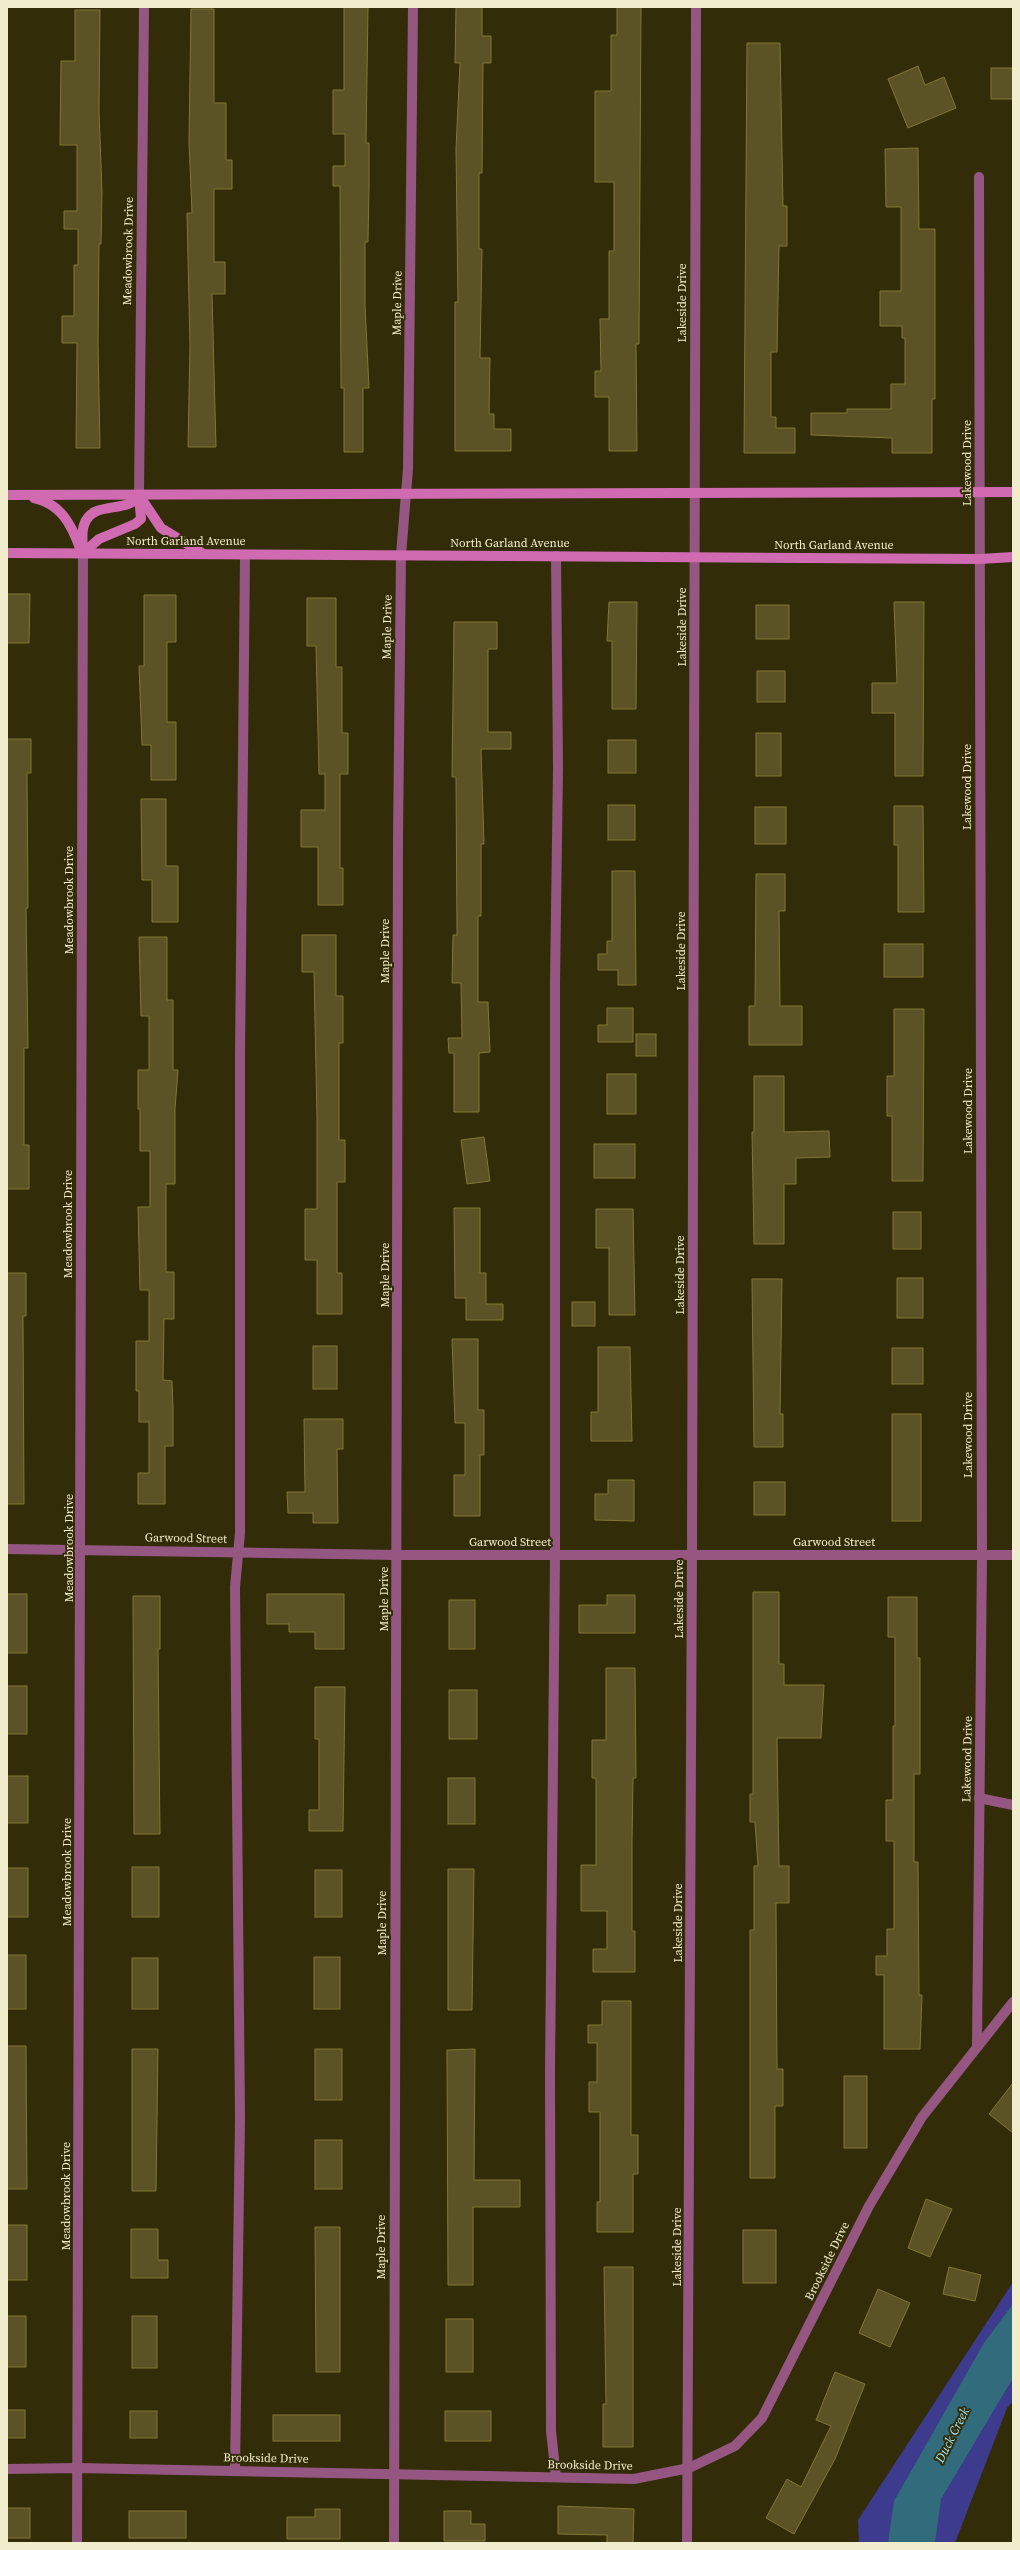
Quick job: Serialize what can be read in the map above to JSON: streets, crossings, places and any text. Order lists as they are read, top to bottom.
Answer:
{
  "streets": {
    "main road": ["North Garland Avenue"],
    "street": [
      "Meadowbrook Drive",
      "Maple Drive",
      "Lakeside Drive",
      "Lakewood Drive",
      "Garwood Street",
      "Brookside Drive"
    ]
  },
  "crossings": [
    ["Meadowbrook Drive", "North Garland Avenue"],
    ["Meadowbrook Drive", "Garwood Street"],
    ["Meadowbrook Drive", "Brookside Drive"],
    ["Maple Drive", "North Garland Avenue"],
    ["Maple Drive", "Garwood Street"],
    ["Maple Drive", "Brookside Drive"],
    ["Lakeside Drive", "North Garland Avenue"],
    ["Lakeside Drive", "Garwood Street"],
    ["Lakeside Drive", "Brookside Drive"],
    ["Lakewood Drive", "North Garland Avenue"],
    ["Lakewood Drive", "Garwood Street"],
    ["Lakewood Drive", "Brookside Drive"]
  ],
  "water": ["Duck Creek"]
}
